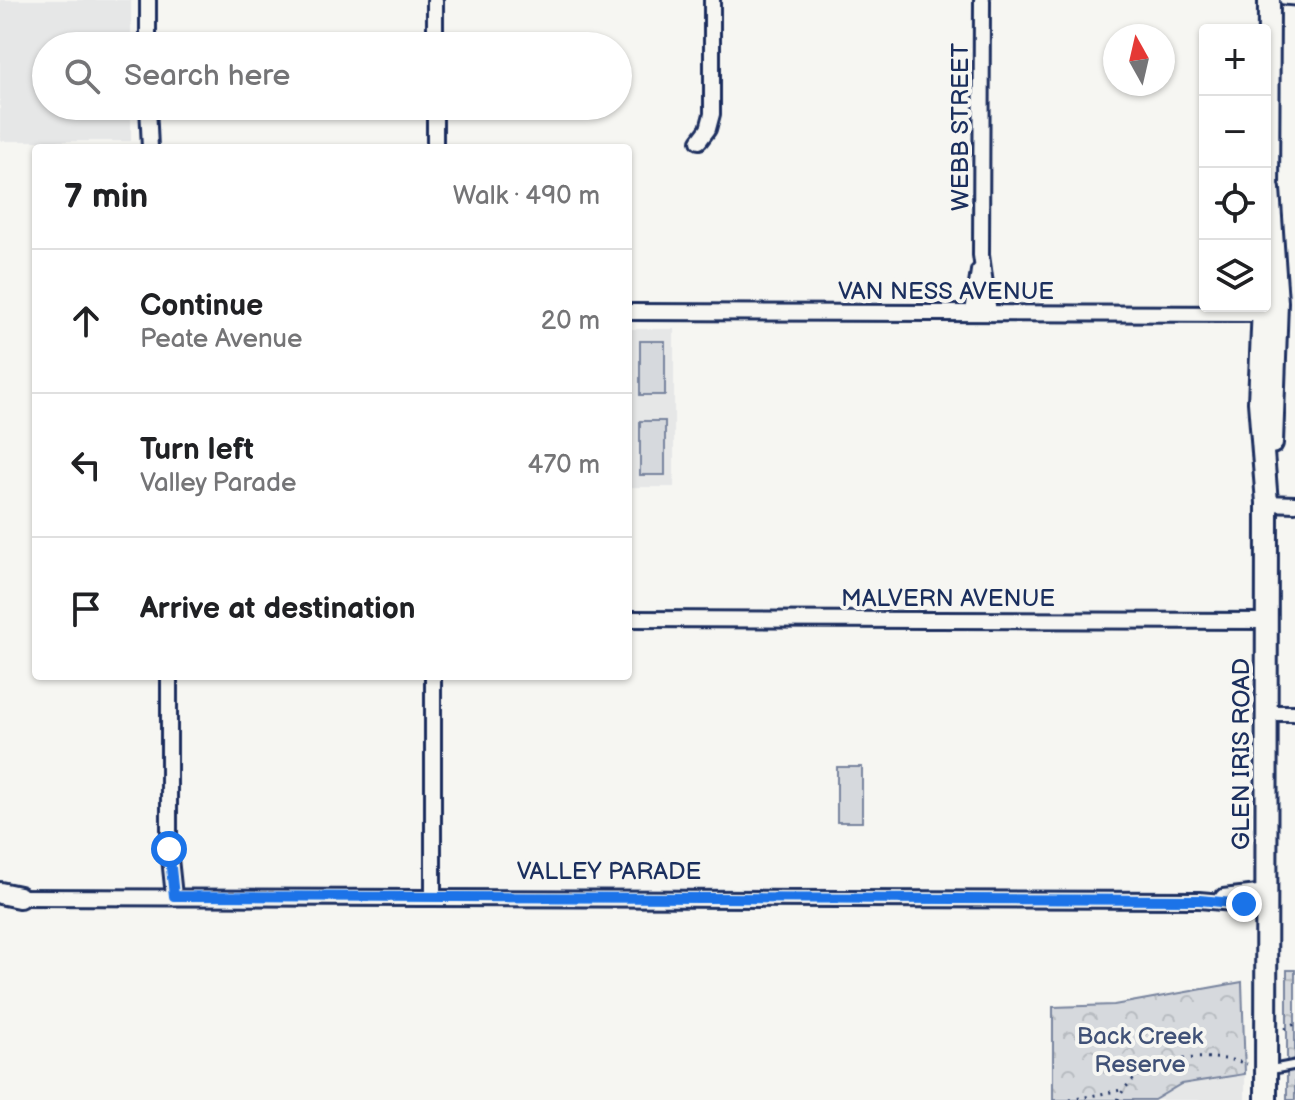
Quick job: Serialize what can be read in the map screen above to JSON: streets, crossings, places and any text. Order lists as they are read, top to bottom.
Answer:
{
  "streets": {
    "main road": ["GLEN IRIS ROAD"],
    "street": [
      "WEBB STREET",
      "VAN NESS AVENUE",
      "MALVERN AVENUE",
      "VALLEY PARADE"
    ]
  },
  "crossings": [
    ["WEBB STREET", "VAN NESS AVENUE"],
    ["VAN NESS AVENUE", "GLEN IRIS ROAD"],
    ["MALVERN AVENUE", "GLEN IRIS ROAD"],
    ["GLEN IRIS ROAD", "VALLEY PARADE"]
  ],
  "parks": ["Back Creek Reserve"],
  "north": "top",
  "page": {
    "map_buttons": ["+", "−"],
    "search": "Search here",
    "heading": ["7 min", "Walk · 490 m"],
    "list": [
      ["Continue", "Peate Avenue", "20 m"],
      ["Turn left", "Valley Parade", "470 m"],
      "Arrive at destination"
    ]
  }
}
